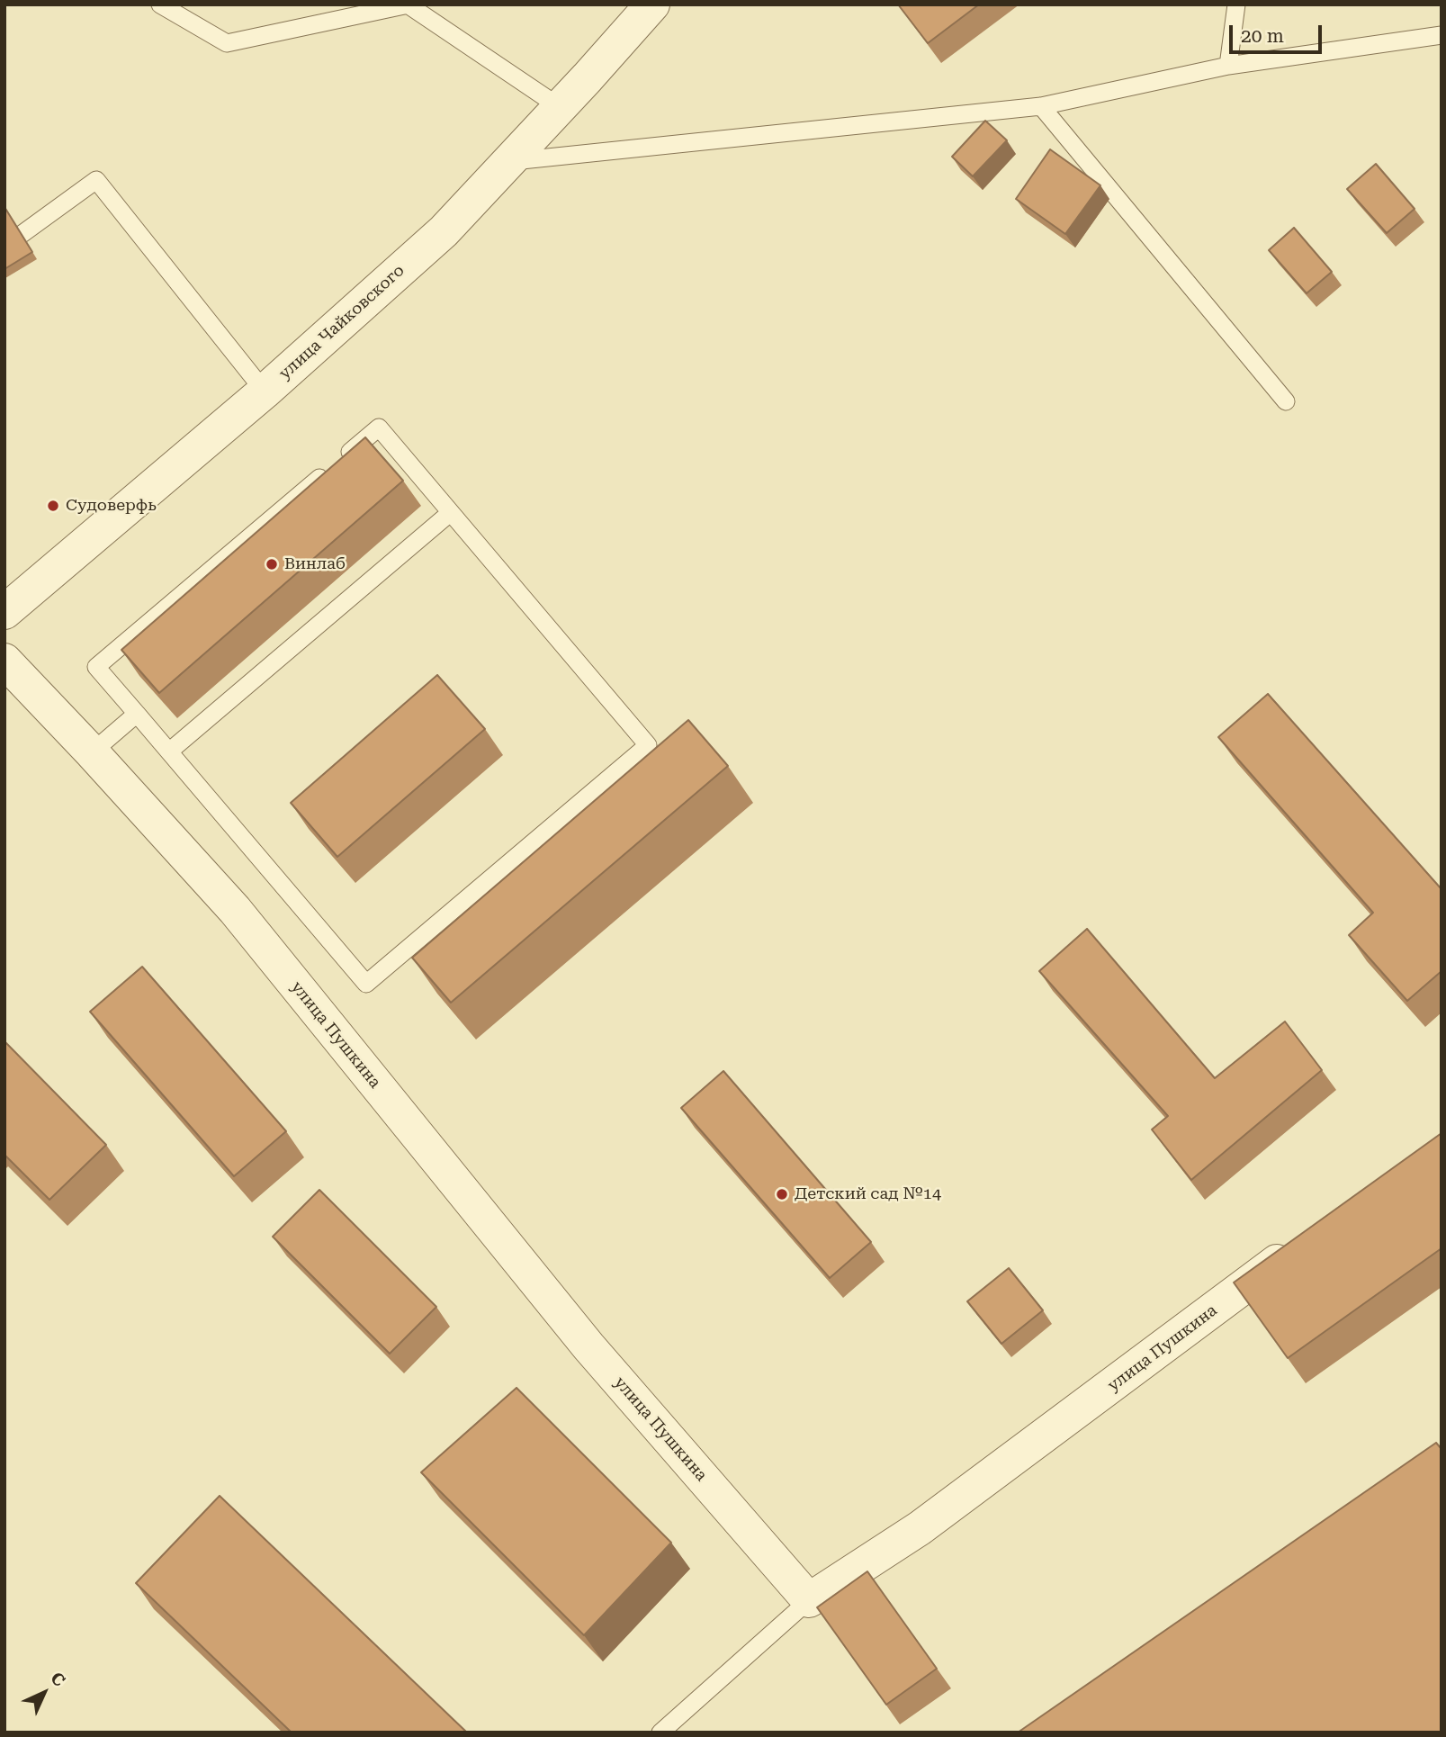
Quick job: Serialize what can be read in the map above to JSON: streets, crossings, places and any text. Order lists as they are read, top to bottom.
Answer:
{
  "streets": {
    "street": ["улица Чайковского", "улица Пушкина"]
  },
  "places": ["Судоверфь", "Винлаб", "Детский сад №14"],
  "scale_bar": "20 m",
  "north": "top right"
}
